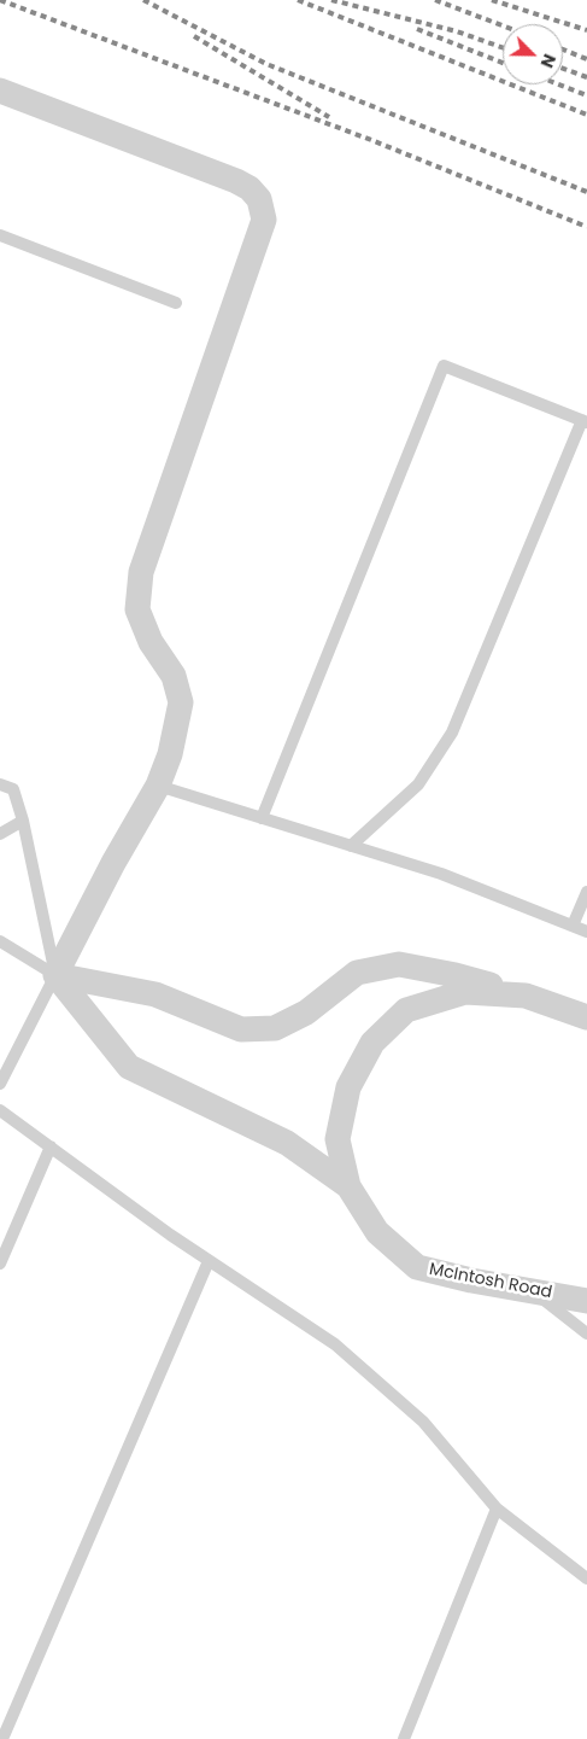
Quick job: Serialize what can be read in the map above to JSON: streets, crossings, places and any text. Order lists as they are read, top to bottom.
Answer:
{
  "streets": {
    "street": ["McIntosh Road"]
  },
  "north": "bottom right"
}
